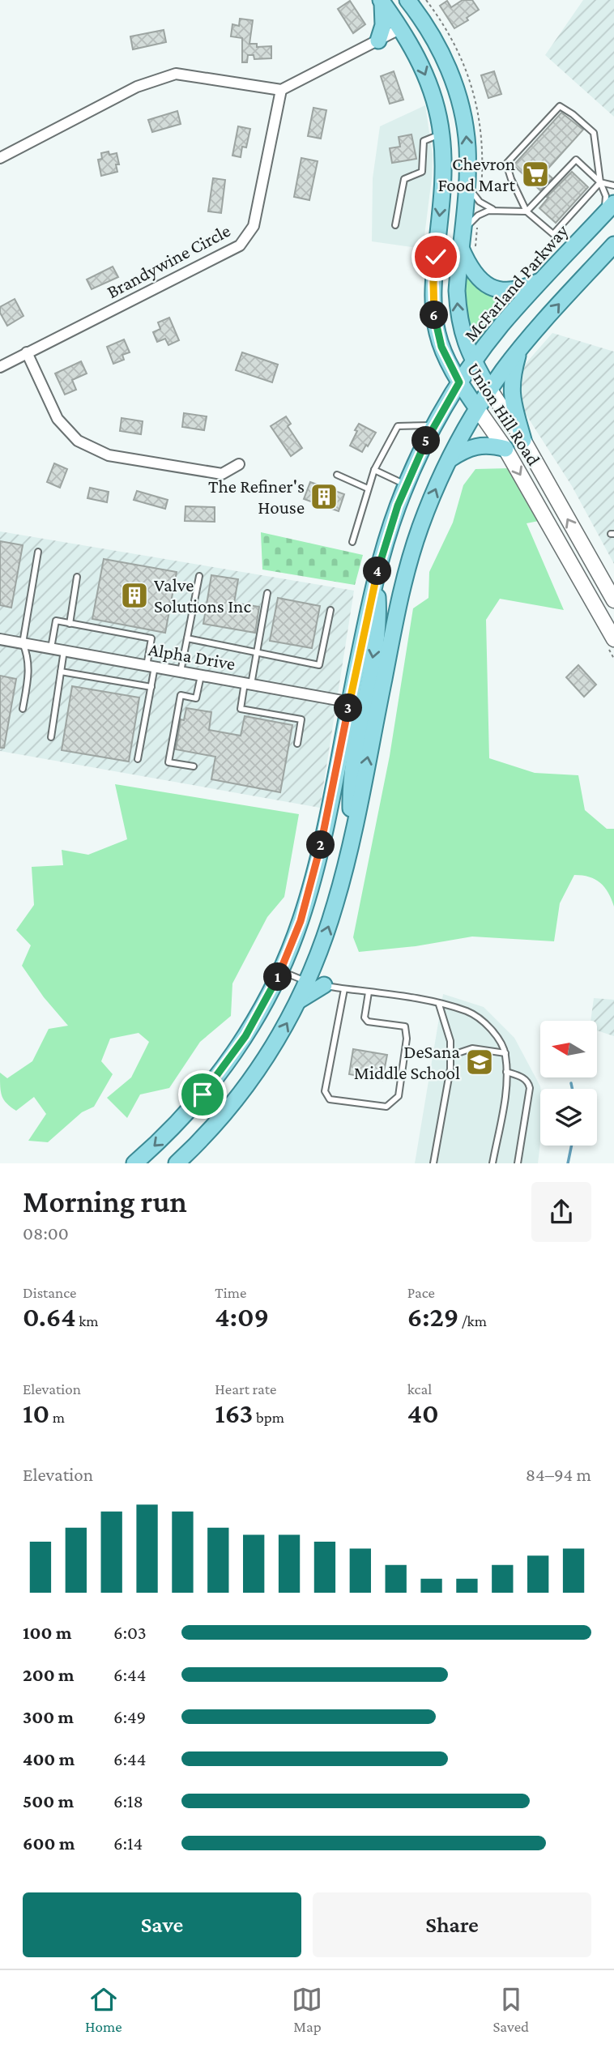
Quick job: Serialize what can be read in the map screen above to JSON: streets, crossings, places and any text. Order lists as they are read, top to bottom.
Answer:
{
  "streets": {
    "main road": ["McFarland Parkway", "Union Hill Road"],
    "street": ["Brandywine Circle", "Alpha Drive"]
  },
  "crossings": [
    ["McFarland Parkway", "Union Hill Road"],
    ["McFarland Parkway", "Alpha Drive"]
  ],
  "places": {
    "supermarket": ["Chevron Food Mart"],
    "building": ["The Refiner's House", "Valve Solutions Inc"],
    "school or university": ["DeSana Middle School"]
  },
  "north": "left",
  "page": {
    "pins": [
      "6",
      "5",
      "4",
      "3",
      "2",
      "1"
    ],
    "heading": ["Morning run", "08:00"],
    "stats": [
      ["Distance", "0.64 km"],
      ["Time", "4:09"],
      ["Pace", "6:29 /km"],
      ["Elevation", "10 m"],
      ["Heart rate", "163 bpm"],
      ["kcal", "40"]
    ],
    "chart": ["Elevation", "84–94 m"],
    "list": [
      {
        "name": "100 m",
        "note": "6:03"
      },
      {
        "name": "200 m",
        "note": "6:44"
      },
      {
        "name": "300 m",
        "note": "6:49"
      },
      {
        "name": "400 m",
        "note": "6:44"
      },
      {
        "name": "500 m",
        "note": "6:18"
      },
      {
        "name": "600 m",
        "note": "6:14"
      }
    ],
    "buttons": ["Save", "Share"],
    "tabs": ["Home", "Map", "Saved"]
  }
}
